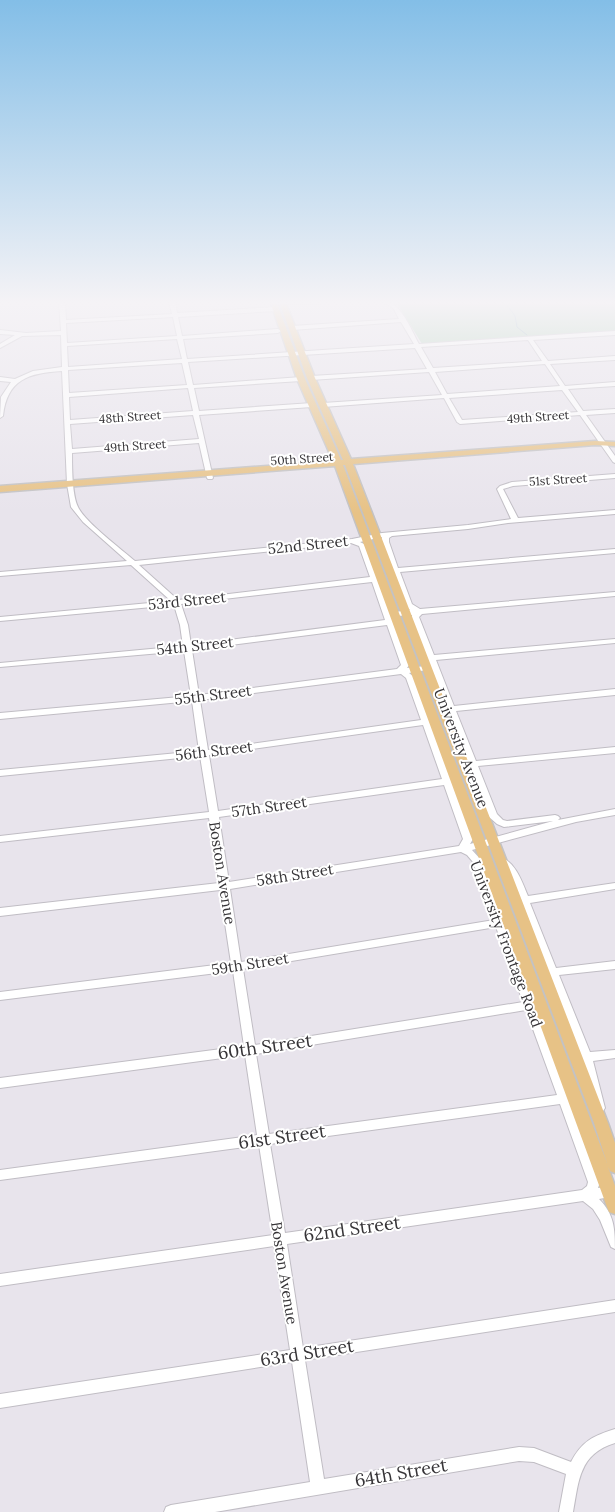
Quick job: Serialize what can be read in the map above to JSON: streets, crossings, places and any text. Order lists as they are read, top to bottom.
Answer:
{
  "streets": {
    "main road": ["50th Street", "University Avenue"],
    "street": [
      "48th Street",
      "49th Street",
      "51st Street",
      "52nd Street",
      "53rd Street",
      "54th Street",
      "55th Street",
      "56th Street",
      "57th Street",
      "Boston Avenue",
      "58th Street",
      "University Frontage Road",
      "59th Street",
      "60th Street",
      "61st Street",
      "62nd Street",
      "63rd Street",
      "64th Street"
    ]
  },
  "crossings": [
    ["48th Street", "49th Street"],
    ["48th Street", "University Avenue"],
    ["50th Street", "University Avenue"],
    ["52nd Street", "University Avenue"],
    ["52nd Street", "University Frontage Road"],
    ["53rd Street", "Boston Avenue"],
    ["53rd Street", "University Frontage Road"],
    ["54th Street", "University Avenue"],
    ["54th Street", "Boston Avenue"],
    ["54th Street", "University Frontage Road"],
    ["55th Street", "University Avenue"],
    ["55th Street", "Boston Avenue"],
    ["55th Street", "University Frontage Road"],
    ["University Avenue", "58th Street"],
    ["University Avenue", "University Frontage Road"],
    ["University Avenue", "62nd Street"],
    ["56th Street", "Boston Avenue"],
    ["56th Street", "University Frontage Road"],
    ["57th Street", "Boston Avenue"],
    ["57th Street", "University Frontage Road"],
    ["Boston Avenue", "58th Street"],
    ["Boston Avenue", "59th Street"],
    ["Boston Avenue", "60th Street"],
    ["Boston Avenue", "61st Street"],
    ["Boston Avenue", "62nd Street"],
    ["Boston Avenue", "63rd Street"],
    ["Boston Avenue", "64th Street"],
    ["58th Street", "University Frontage Road"],
    ["University Frontage Road", "59th Street"],
    ["University Frontage Road", "60th Street"],
    ["University Frontage Road", "61st Street"],
    ["University Frontage Road", "62nd Street"]
  ]
}
